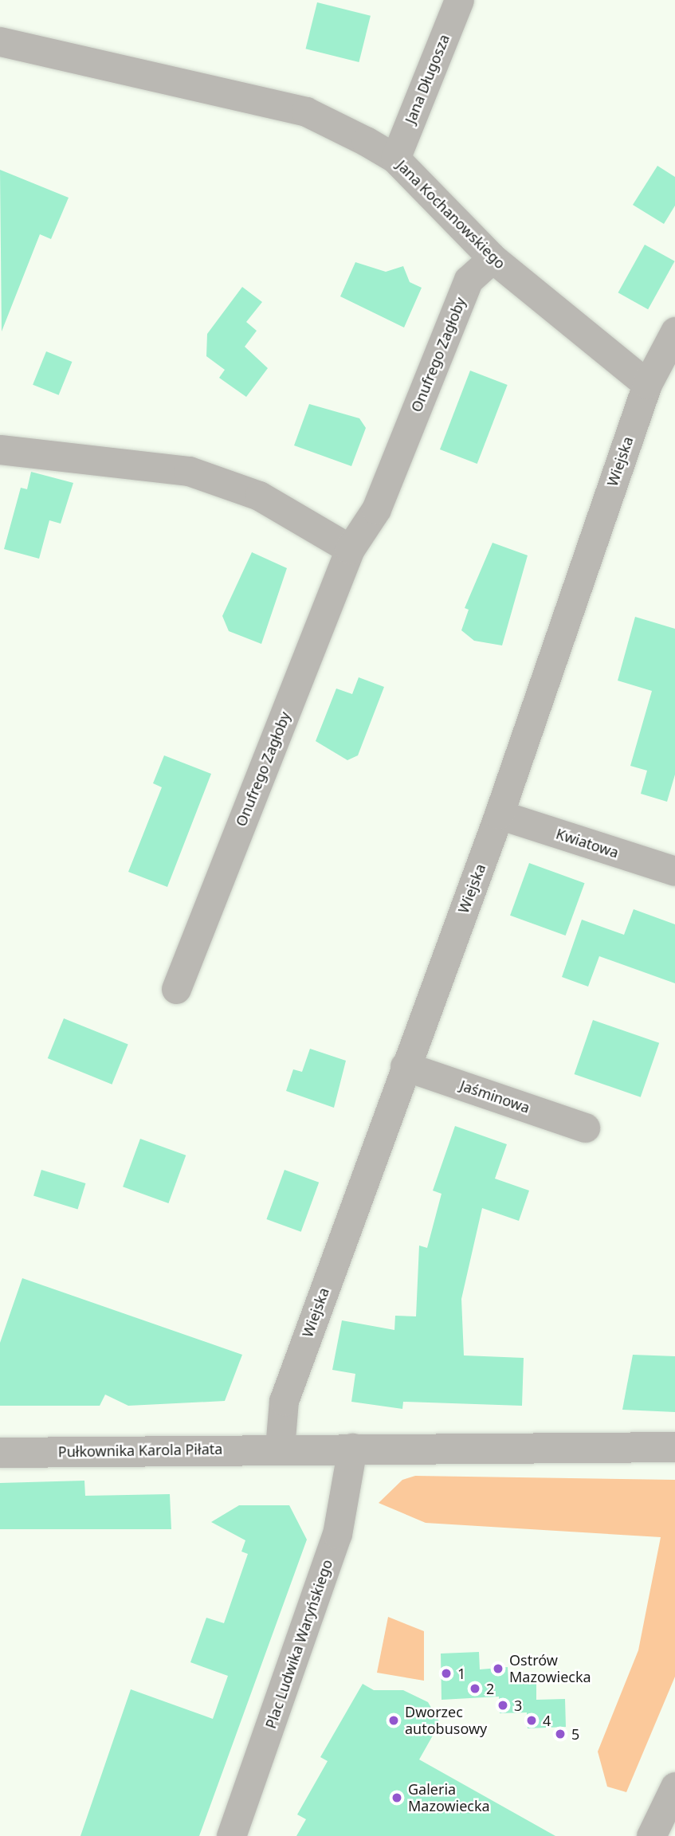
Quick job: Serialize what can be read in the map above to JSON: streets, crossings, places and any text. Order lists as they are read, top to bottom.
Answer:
{
  "streets": {
    "street": [
      "Jana Długosza",
      "Jana Kochanowskiego",
      "Onufrego Zagłoby",
      "Wiejska",
      "Kwiatowa",
      "Jaśminowa",
      "Pułkownika Karola Piłata",
      "Plac Ludwika Waryńskiego"
    ]
  },
  "crossings": [
    ["Jana Długosza", "Jana Kochanowskiego"],
    ["Jana Kochanowskiego", "Onufrego Zagłoby"],
    ["Jana Kochanowskiego", "Wiejska"],
    ["Wiejska", "Kwiatowa"],
    ["Wiejska", "Jaśminowa"],
    ["Wiejska", "Pułkownika Karola Piłata"]
  ],
  "places": [
    "Ostrów Mazowiecka",
    "1",
    "2",
    "3",
    "Dworzec autobusowy",
    "4",
    "5",
    "Galeria Mazowiecka"
  ]
}
